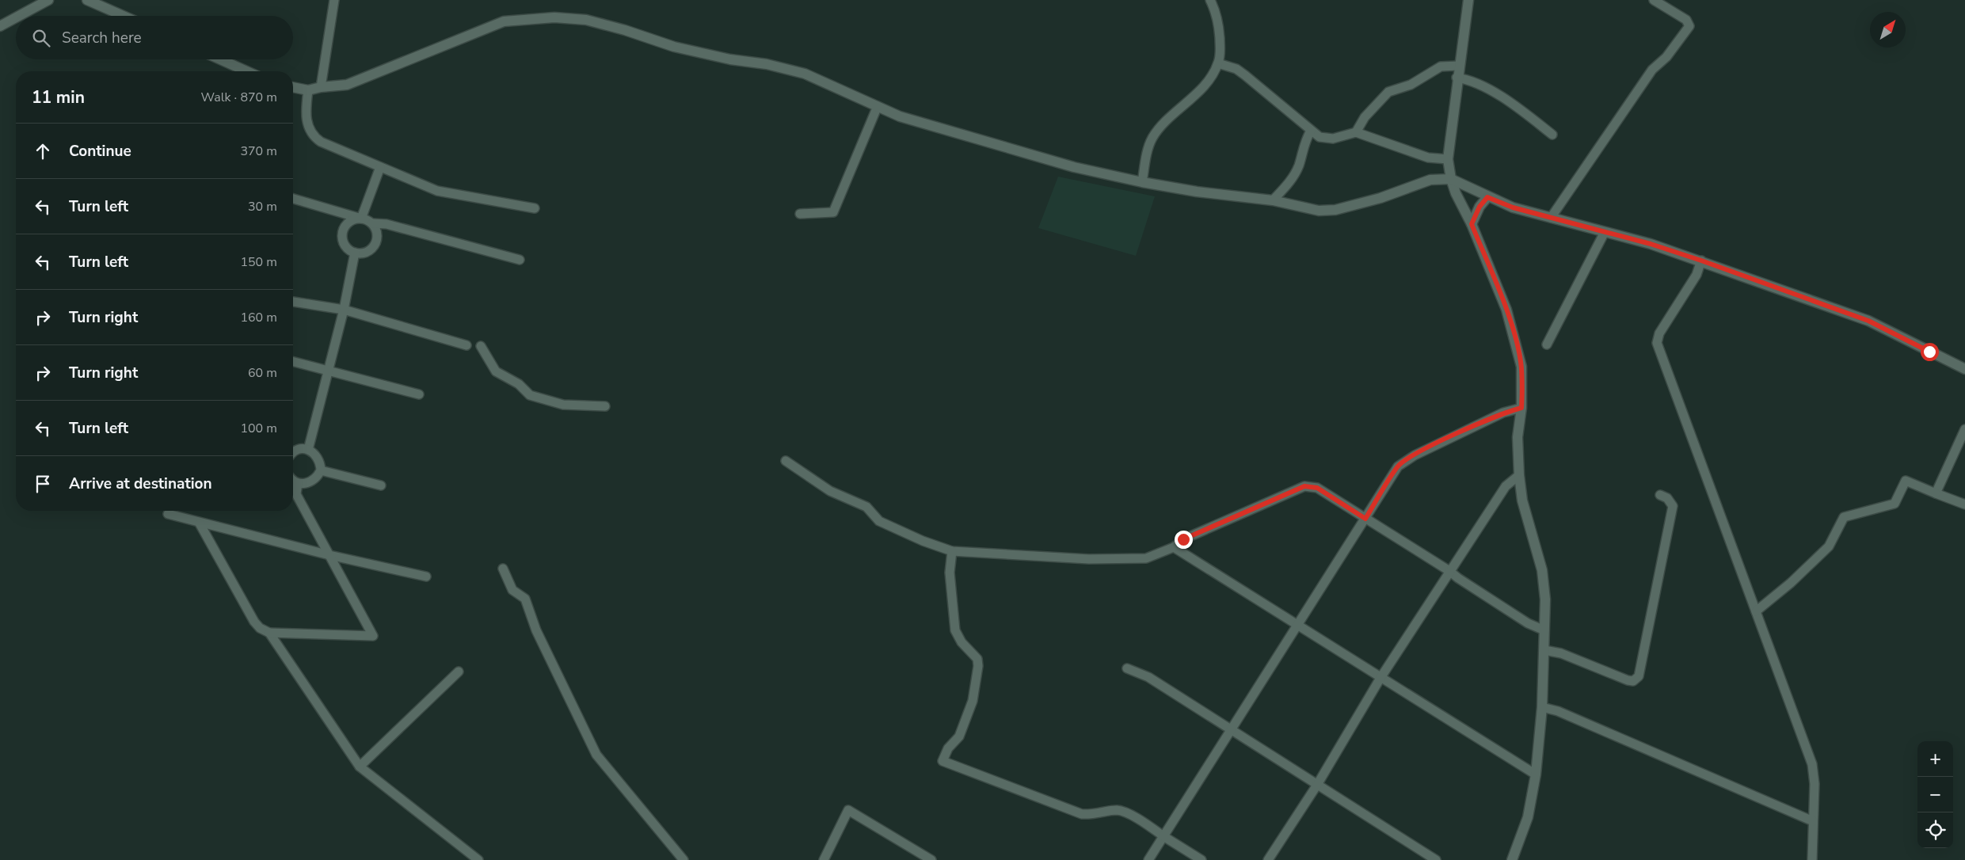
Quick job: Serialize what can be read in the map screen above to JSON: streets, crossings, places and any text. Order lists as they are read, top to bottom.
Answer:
{
  "north": "top right",
  "page": {
    "search": "Search here",
    "heading": ["11 min", "Walk · 870 m"],
    "list": [
      ["Continue", "370 m"],
      ["Turn left", "30 m"],
      ["Turn left", "150 m"],
      ["Turn right", "160 m"],
      ["Turn right", "60 m"],
      ["Turn left", "100 m"],
      "Arrive at destination"
    ],
    "map_buttons": ["+", "−"]
  }
}
